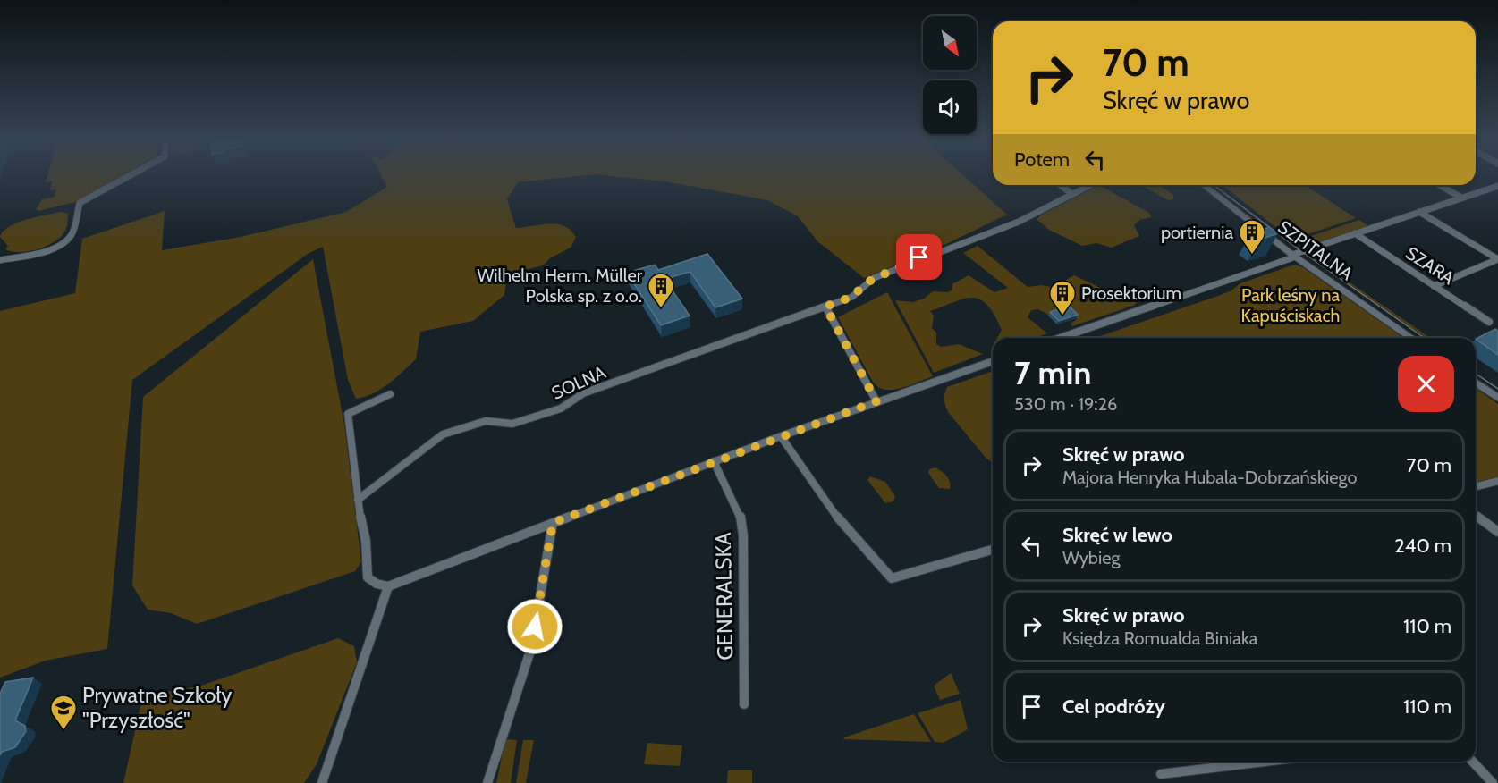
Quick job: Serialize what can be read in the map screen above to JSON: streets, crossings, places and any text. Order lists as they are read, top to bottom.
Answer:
{
  "streets": {
    "street": [
      "SZPITALNA",
      "SZARA",
      "SOLNA",
      "GENERALSKA"
    ]
  },
  "parks": ["Park leśny na Kapuściskach"],
  "places": {
    "building": ["portiernia", "Wilhelm Herm. Müller Polska sp. z o.o.", "Prosektorium"],
    "school or university": ["Prywatne Szkoły \"Przyszłość\""]
  },
  "north": "bottom right",
  "page": {
    "turn": ["70 m", "Skręć w prawo"],
    "then": "Potem",
    "heading": ["7 min", "530 m · 19:26"],
    "list": [
      {
        "name": "Skręć w prawo",
        "note": "Majora Henryka Hubala-Dobrzańskiego",
        "value": "70 m"
      },
      {
        "name": "Skręć w lewo",
        "note": "Wybieg",
        "value": "240 m"
      },
      {
        "name": "Skręć w prawo",
        "note": "Księdza Romualda Biniaka",
        "value": "110 m"
      },
      {
        "name": "Cel podróży",
        "value": "110 m"
      }
    ]
  }
}
